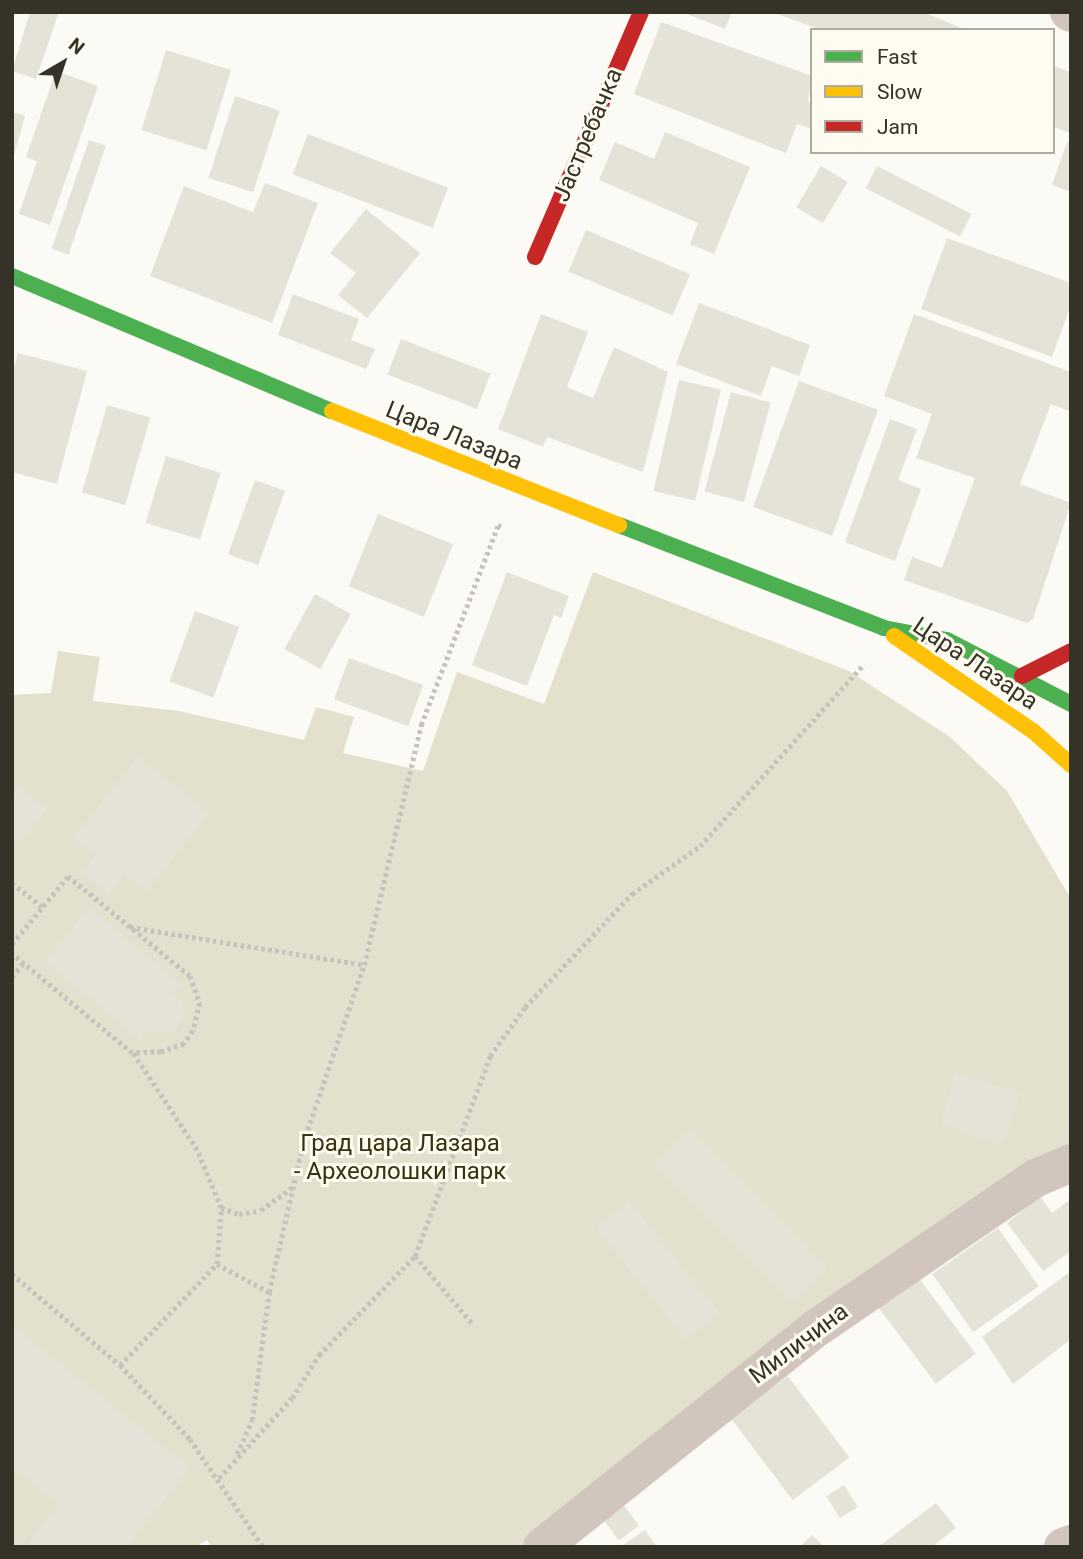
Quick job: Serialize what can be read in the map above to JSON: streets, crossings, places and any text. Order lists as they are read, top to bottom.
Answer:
{
  "streets": {
    "main road": ["Јастребачка", "Цара Лазара"],
    "street": ["Миличина"]
  },
  "parks": ["Град цара Лазара - Археолошки парк"],
  "legend": ["Fast", "Slow", "Jam"],
  "north": "top right"
}
